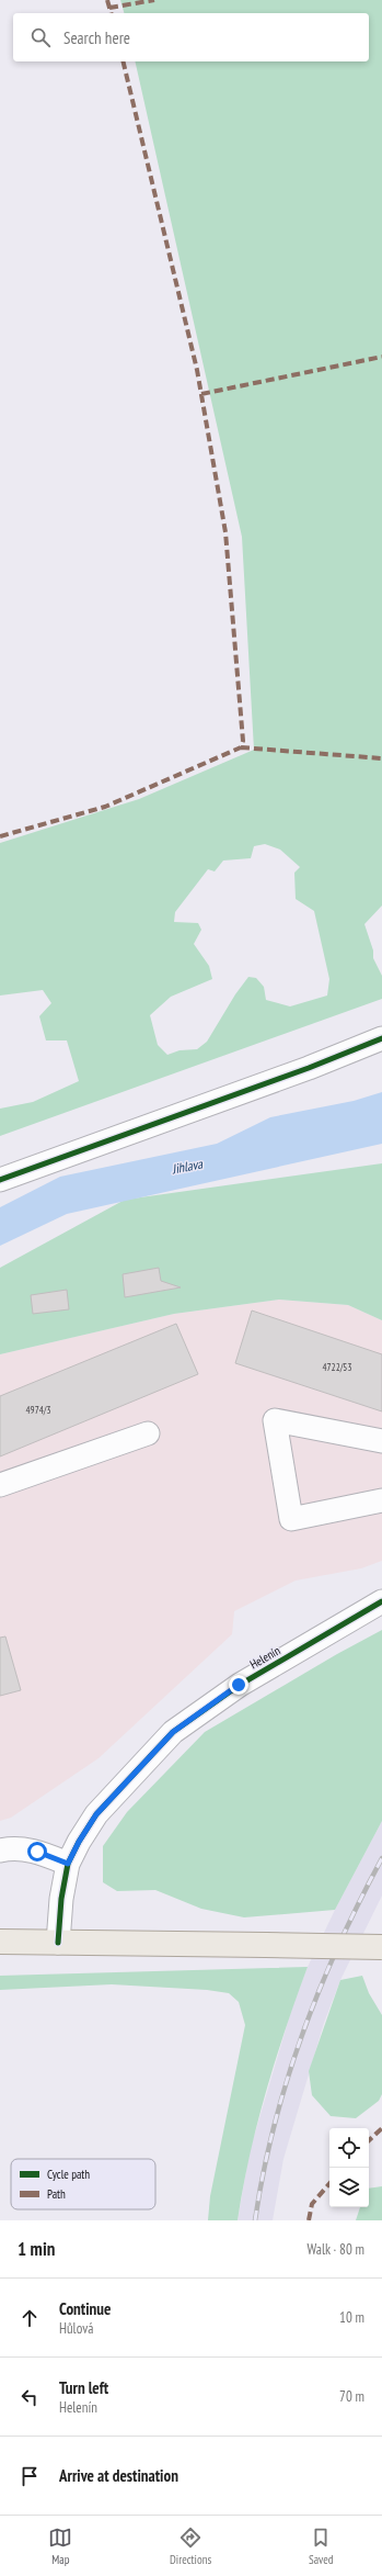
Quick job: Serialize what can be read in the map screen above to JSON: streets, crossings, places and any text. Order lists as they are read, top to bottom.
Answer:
{
  "streets": {
    "street": ["Helenín"]
  },
  "water": ["Jihlava"],
  "house_numbers": ["4722/53", "4974/3"],
  "legend": ["Cycle path", "Path"],
  "page": {
    "search": "Search here",
    "heading": ["1 min", "Walk · 80 m"],
    "list": [
      ["Continue", "Hůlová", "10 m"],
      ["Turn left", "Helenín", "70 m"],
      "Arrive at destination"
    ],
    "nav": ["Map", "Directions", "Saved"]
  }
}
